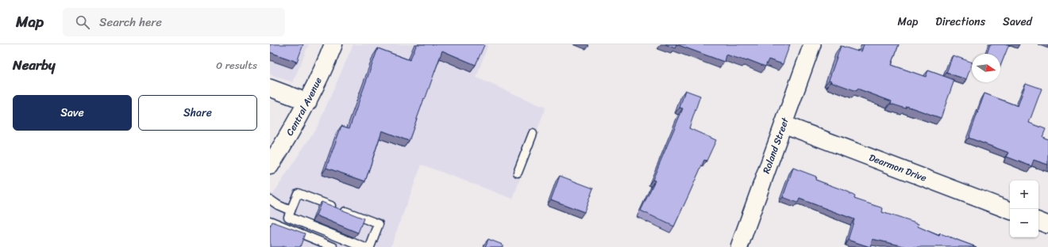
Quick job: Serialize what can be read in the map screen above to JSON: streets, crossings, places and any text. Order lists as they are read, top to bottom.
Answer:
{
  "streets": {
    "main road": ["Central Avenue"],
    "street": ["Roland Street", "Dearmon Drive"]
  },
  "crossings": [
    ["Roland Street", "Dearmon Drive"]
  ],
  "north": "right",
  "page": {
    "header": "Map",
    "search": "Search here",
    "nav": ["Map", "Directions", "Saved"],
    "heading": ["Nearby", "0 results"],
    "buttons": ["Save", "Share"],
    "map_buttons": ["+", "−"]
  }
}
